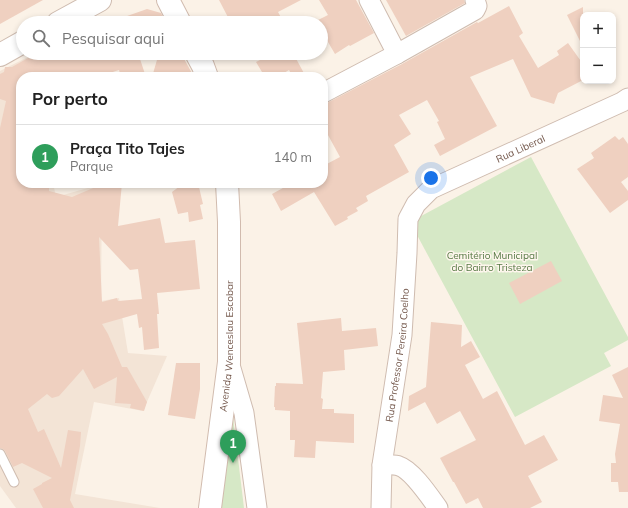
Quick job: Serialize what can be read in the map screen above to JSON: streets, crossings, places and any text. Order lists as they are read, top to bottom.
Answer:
{
  "streets": {
    "main road": ["Avenida Wenceslau Escobar"],
    "street": ["Rua Liberal", "Rua Professor Pereira Coelho"]
  },
  "crossings": [
    ["Rua Liberal", "Rua Professor Pereira Coelho"]
  ],
  "parks": ["Cemitério Municipal do Bairro Tristeza"],
  "page": {
    "map_buttons": ["+", "−"],
    "search": "Pesquisar aqui",
    "heading": "Por perto",
    "list": [
      {
        "mark": "1",
        "name": "Praça Tito Tajes",
        "note": "Parque",
        "value": "140 m"
      }
    ],
    "pins": "1"
  }
}
